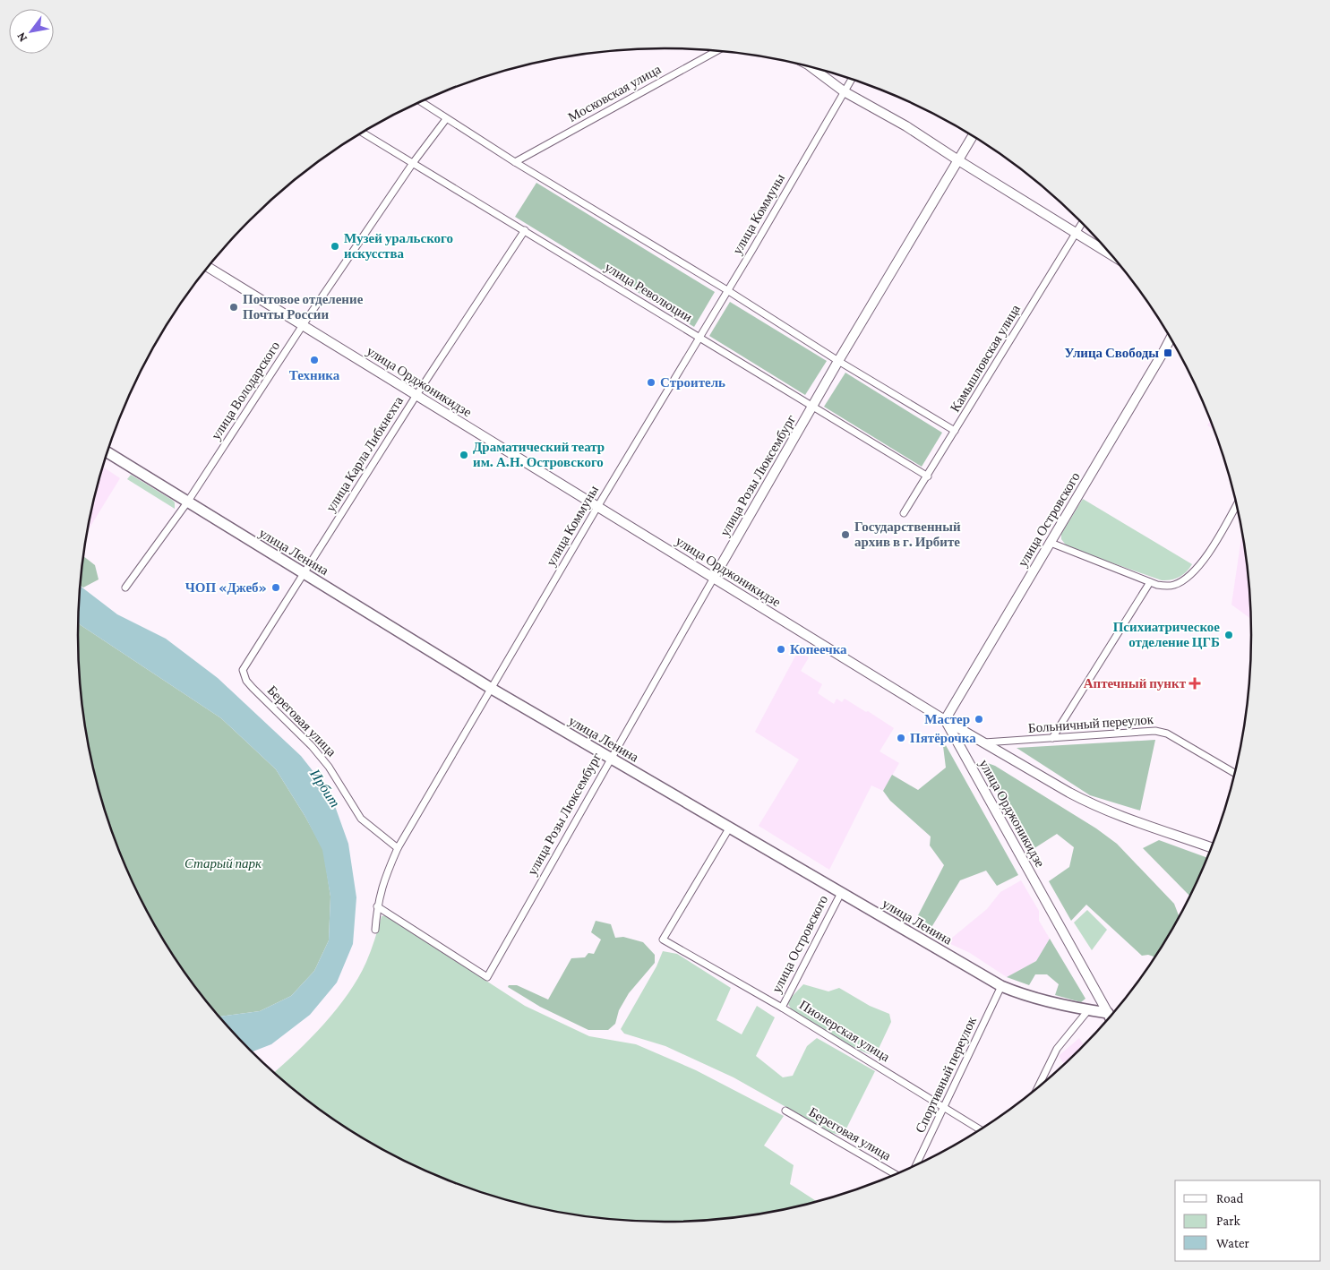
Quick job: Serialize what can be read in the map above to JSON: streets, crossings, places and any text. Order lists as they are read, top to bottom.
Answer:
{
  "streets": {
    "main road": ["улица Ленина"],
    "street": [
      "Московская улица",
      "улица Коммуны",
      "улица Революции",
      "Камышловская улица",
      "улица Орджоникидзе",
      "улица Володарского",
      "улица Карла Либкнехта",
      "улица Розы Люксембург",
      "улица Островского",
      "Береговая улица",
      "Больничный переулок",
      "Пионерская улица",
      "Спортивный переулок"
    ]
  },
  "crossings": [
    ["улица Коммуны", "улица Революции"],
    ["улица Коммуны", "улица Орджоникидзе"],
    ["улица Коммуны", "улица Розы Люксембург"],
    ["улица Коммуны", "улица Ленина"],
    ["улица Коммуны", "Береговая улица"],
    ["улица Революции", "Камышловская улица"],
    ["улица Революции", "улица Володарского"],
    ["улица Революции", "улица Карла Либкнехта"],
    ["улица Революции", "улица Розы Люксембург"],
    ["улица Орджоникидзе", "улица Володарского"],
    ["улица Орджоникидзе", "улица Карла Либкнехта"],
    ["улица Орджоникидзе", "улица Розы Люксембург"],
    ["улица Орджоникидзе", "улица Островского"],
    ["улица Орджоникидзе", "улица Ленина"],
    ["улица Володарского", "улица Ленина"],
    ["улица Карла Либкнехта", "улица Ленина"],
    ["улица Карла Либкнехта", "Береговая улица"],
    ["улица Розы Люксембург", "улица Ленина"],
    ["улица Островского", "улица Ленина"],
    ["улица Островского", "Пионерская улица"],
    ["улица Ленина", "Пионерская улица"],
    ["улица Ленина", "Спортивный переулок"],
    ["Пионерская улица", "Спортивный переулок"]
  ],
  "water": ["Ирбит"],
  "parks": ["Старый парк"],
  "places": {
    "other": [
      "Музей уральского искусства",
      "Почтовое отделение Почты России",
      "Техника",
      "Строитель",
      "Драматический театр им. А.Н. Островского",
      "Государственный архив в г. Ирбите",
      "ЧОП «Джеб»",
      "Психиатрическое отделение ЦГБ",
      "Копеечка",
      "Мастер",
      "Пятёрочка"
    ],
    "transit": ["Улица Свободы"],
    "health": ["Аптечный пункт"]
  },
  "legend": ["Road", "Park", "Water"],
  "north": "bottom left"
}
